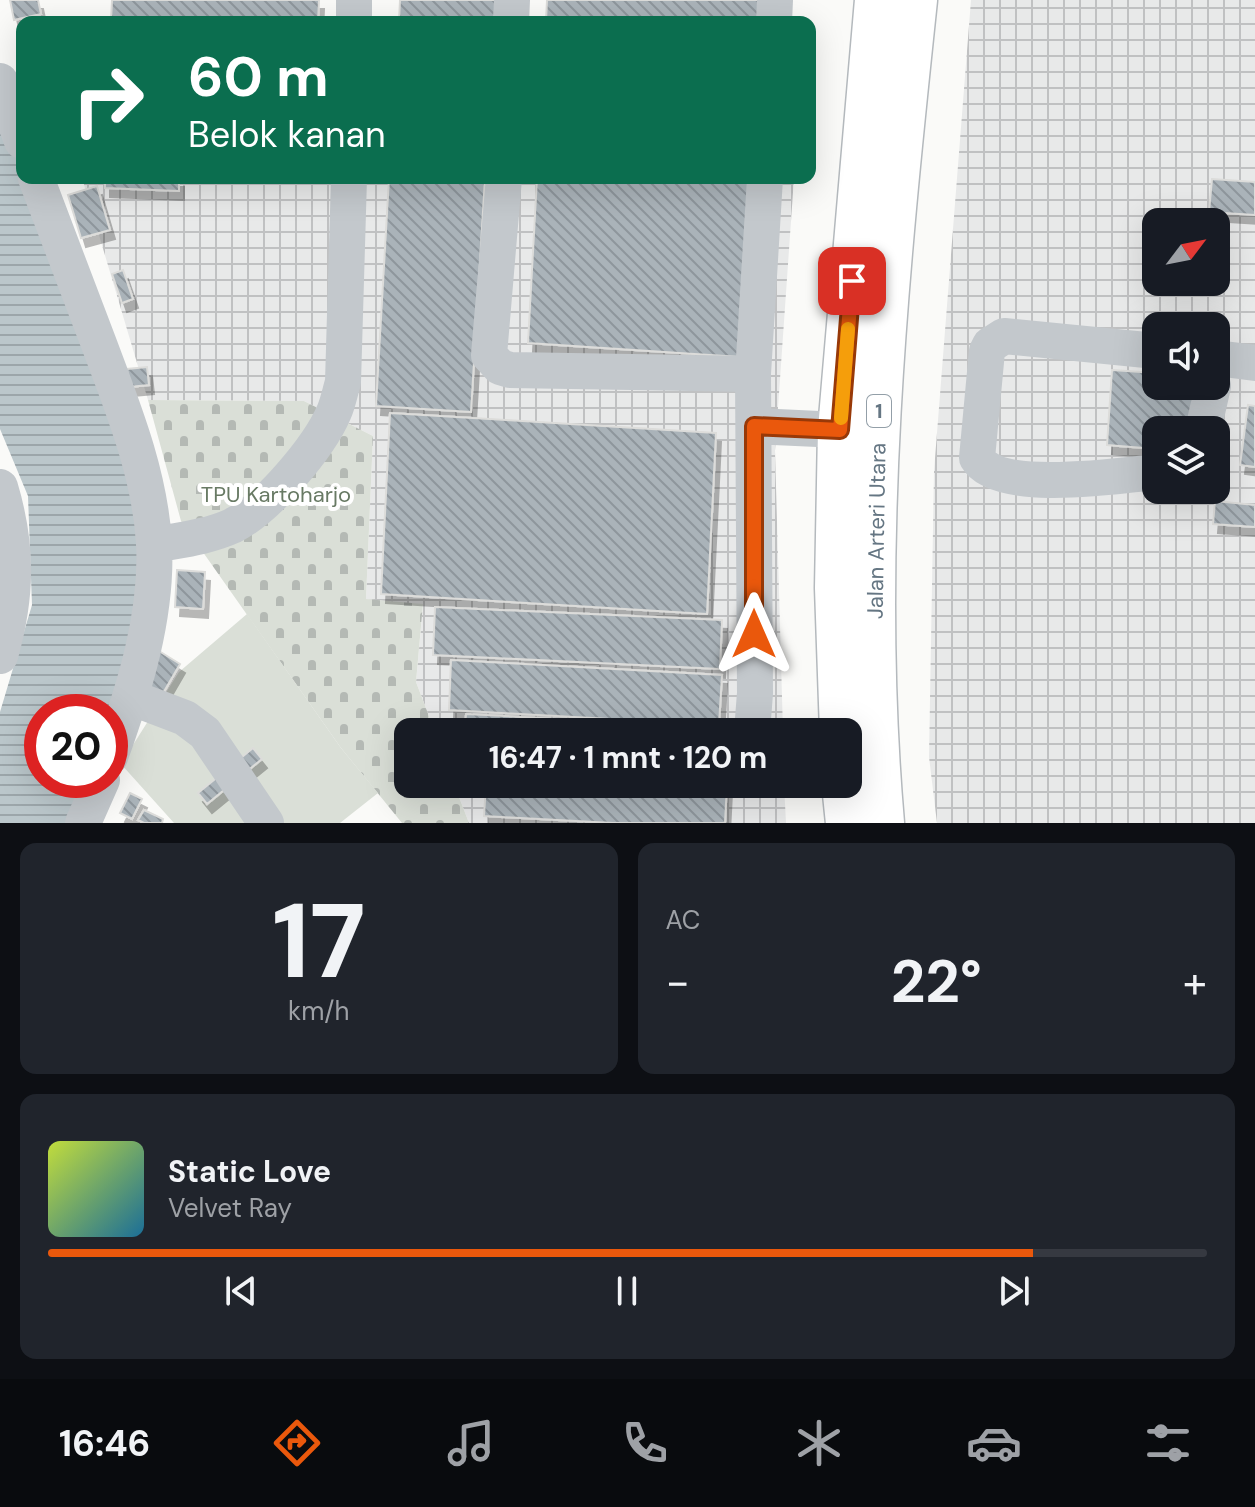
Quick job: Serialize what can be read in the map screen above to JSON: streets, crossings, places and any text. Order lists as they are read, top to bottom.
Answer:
{
  "streets": {
    "highway": ["1", "Jalan Arteri Utara"]
  },
  "parks": ["TPU Kartoharjo"],
  "north": "top right",
  "page": {
    "turn": ["60 m", "Belok kanan"],
    "limit": "20",
    "trip": "16:47 · 1 mnt · 120 m",
    "tile": [
      ["17", "km/h"],
      "AC"
    ],
    "heat": ["−", "22°", "+"],
    "song": ["Static Love", "Velvet Ray"],
    "tabs": "16:46"
  }
}
